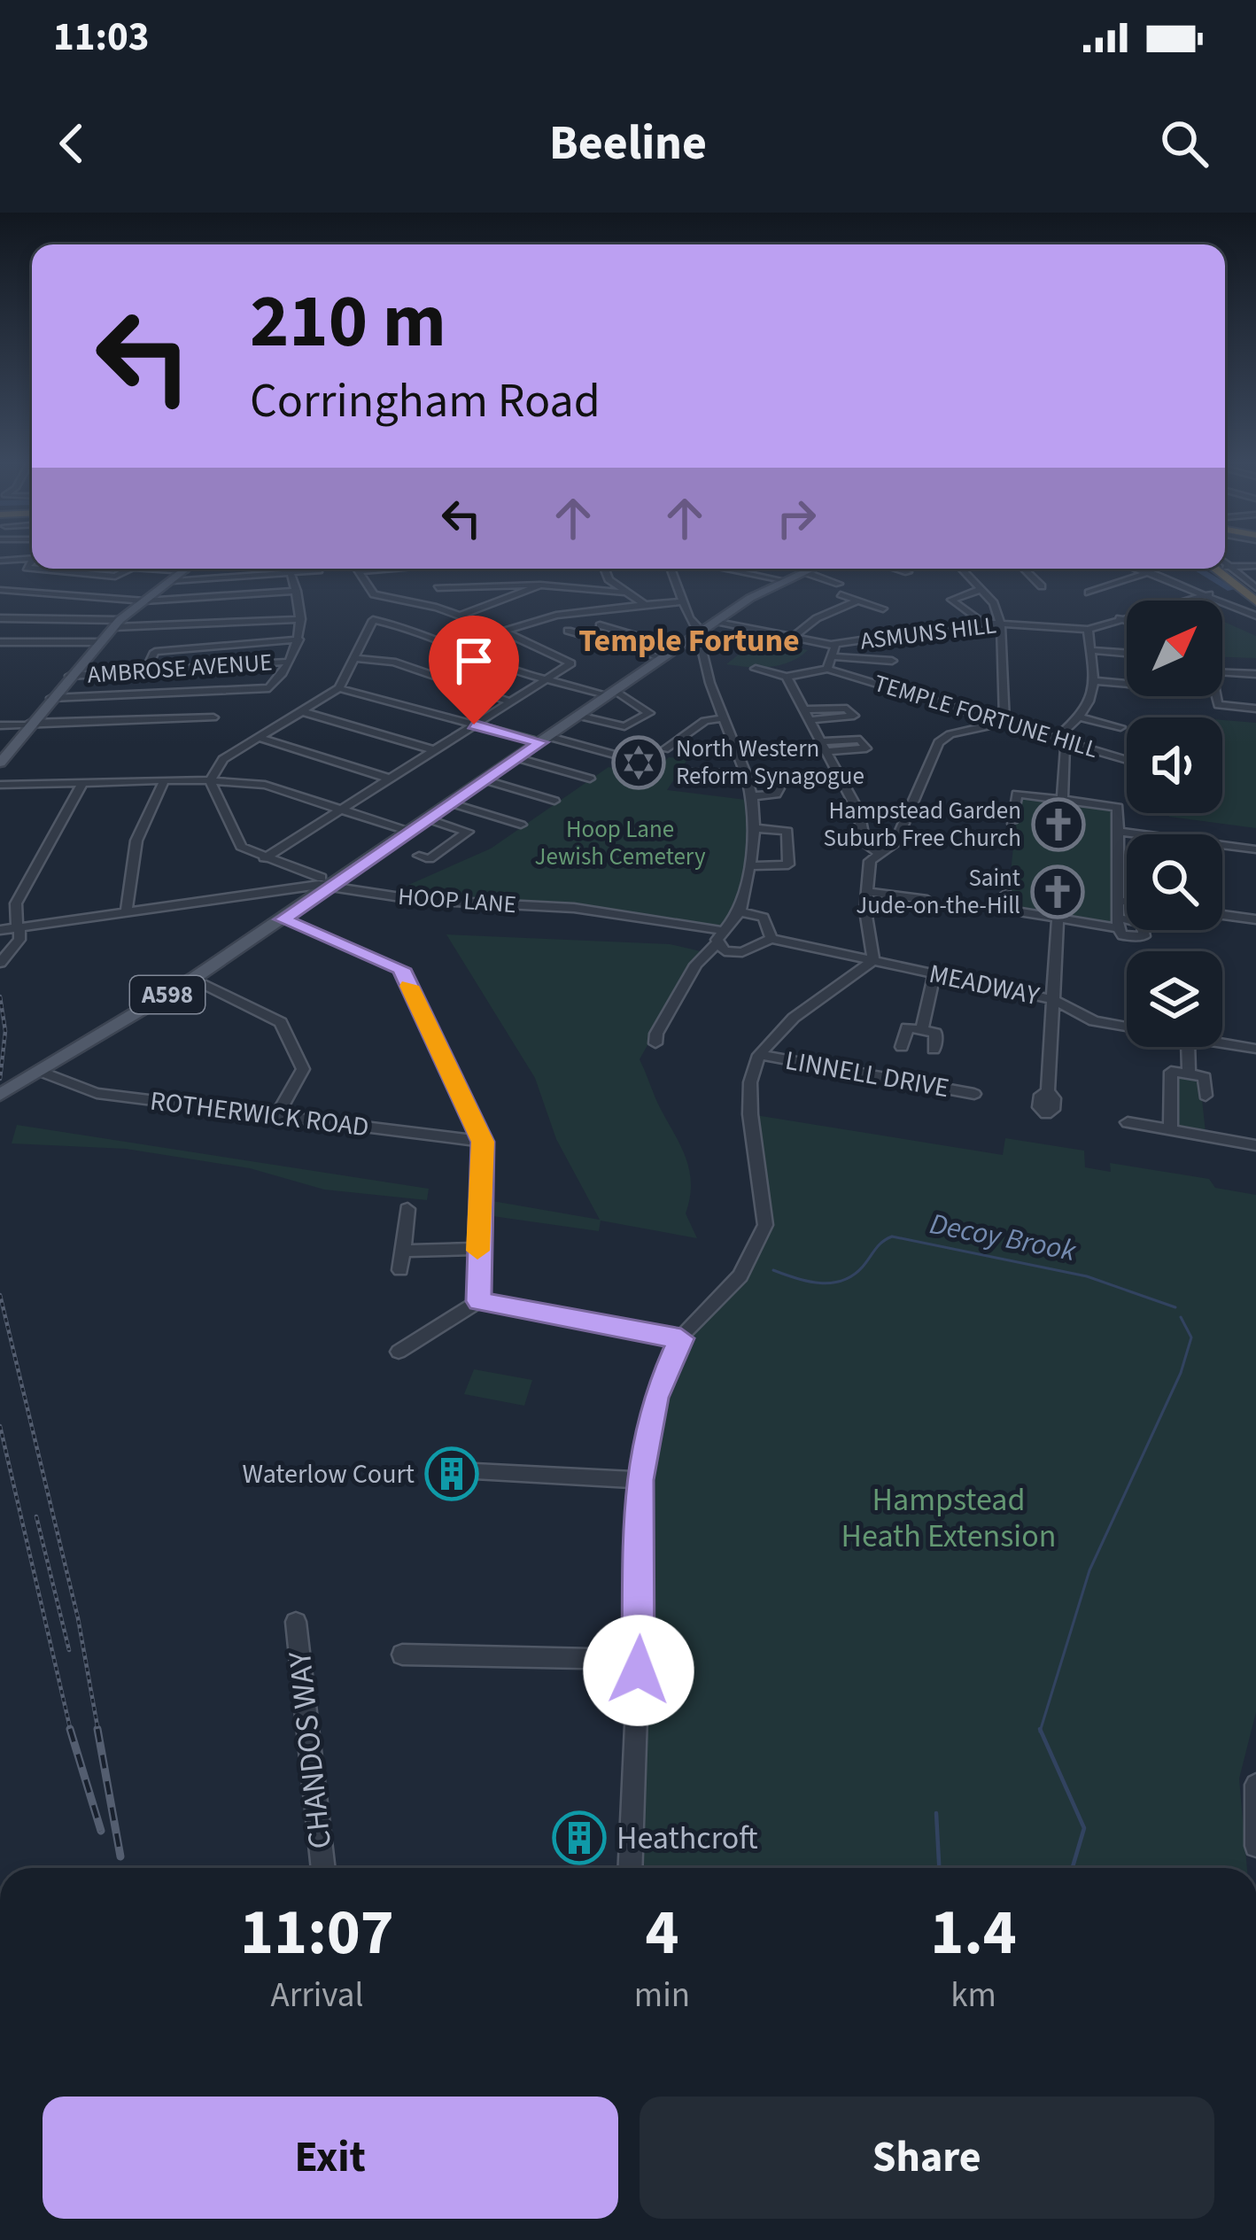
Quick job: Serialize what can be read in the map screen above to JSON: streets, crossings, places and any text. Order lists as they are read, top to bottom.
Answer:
{
  "streets": {
    "main road": ["A598"],
    "street": [
      "ASMUNS HILL",
      "AMBROSE AVENUE",
      "TEMPLE FORTUNE HILL",
      "HOOP LANE",
      "MEADWAY",
      "LINNELL DRIVE",
      "ROTHERWICK ROAD",
      "CHANDOS WAY"
    ]
  },
  "crossings": [
    ["HOOP LANE", "A598"],
    ["A598", "ROTHERWICK ROAD"]
  ],
  "districts": ["Temple Fortune"],
  "water": ["Decoy Brook"],
  "parks": ["Hoop Lane Jewish Cemetery", "Hampstead Heath Extension"],
  "places": {
    "synagogue": ["North Western Reform Synagogue"],
    "church": ["Hampstead Garden Suburb Free Church", "Saint Jude-on-the-Hill"],
    "building": ["Waterlow Court", "Heathcroft"]
  },
  "north": "top right",
  "page": {
    "status": "11:03",
    "header": "Beeline",
    "turn": ["210 m", "Corringham Road"],
    "eta": [
      "11:07",
      "Arrival",
      "4",
      "min",
      "1.4",
      "km"
    ],
    "buttons": ["Exit", "Share"]
  }
}
